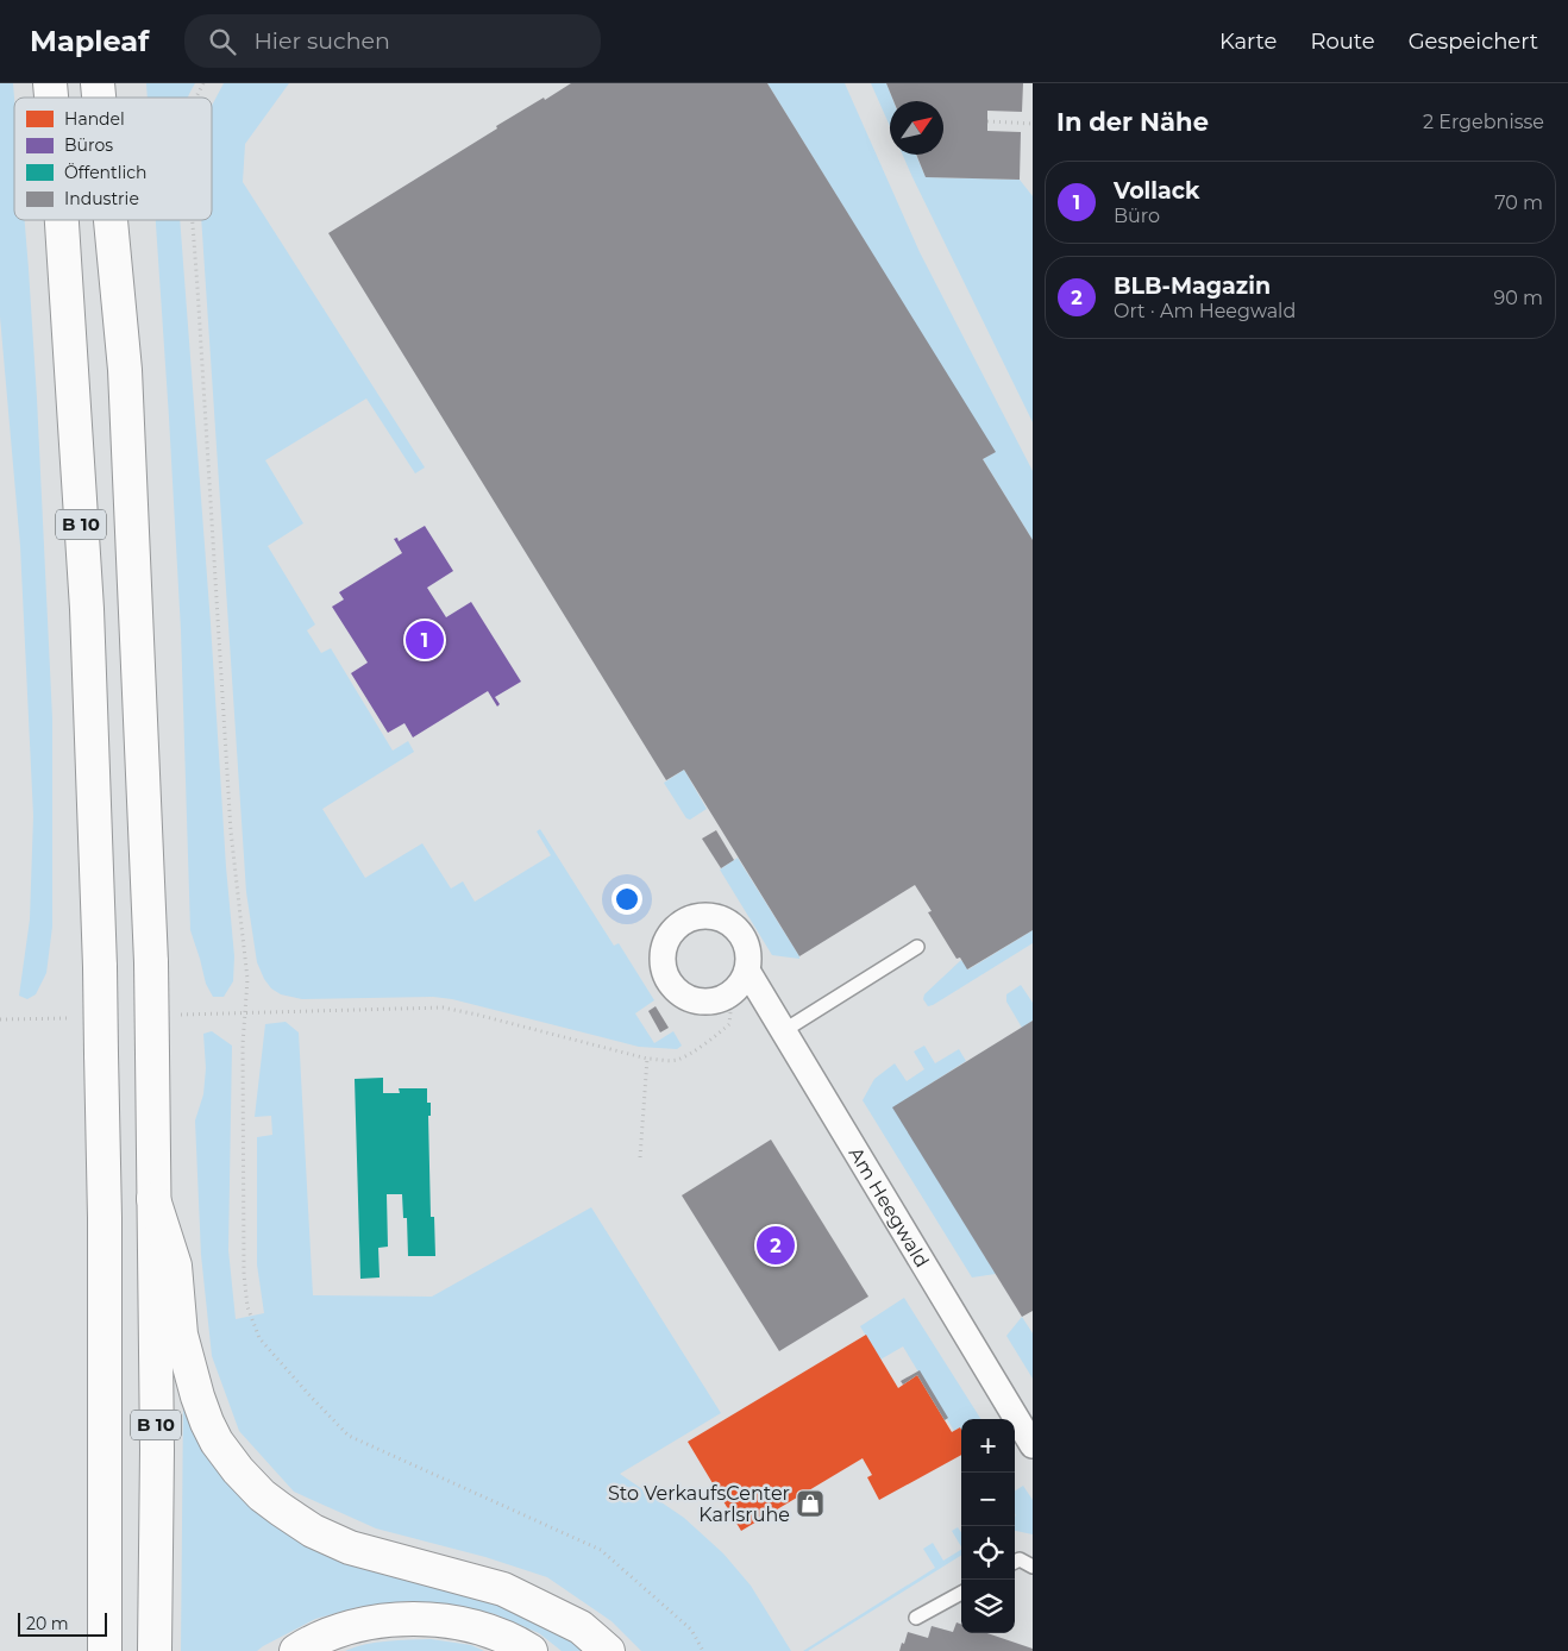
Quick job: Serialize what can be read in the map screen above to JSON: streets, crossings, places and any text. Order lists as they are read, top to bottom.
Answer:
{
  "streets": {
    "highway": ["B 10"],
    "street": ["Am Heegwald"]
  },
  "places": {
    "shop": ["Sto VerkaufsCenter Karlsruhe"]
  },
  "legend": [
    "Handel",
    "Büros",
    "Öffentlich",
    "Industrie"
  ],
  "scale_bar": "20 m",
  "north": "top right",
  "page": {
    "header": "Mapleaf",
    "search": "Hier suchen",
    "nav": ["Karte", "Route", "Gespeichert"],
    "heading": ["In der Nähe", "2 Ergebnisse"],
    "list": [
      {
        "mark": "1",
        "name": "Vollack",
        "note": "Büro",
        "value": "70 m"
      },
      {
        "mark": "2",
        "name": "BLB-Magazin",
        "note": "Ort · Am Heegwald",
        "value": "90 m"
      }
    ],
    "pins": ["1", "2"],
    "map_buttons": ["+", "−"],
    "scale": "20 m"
  }
}
